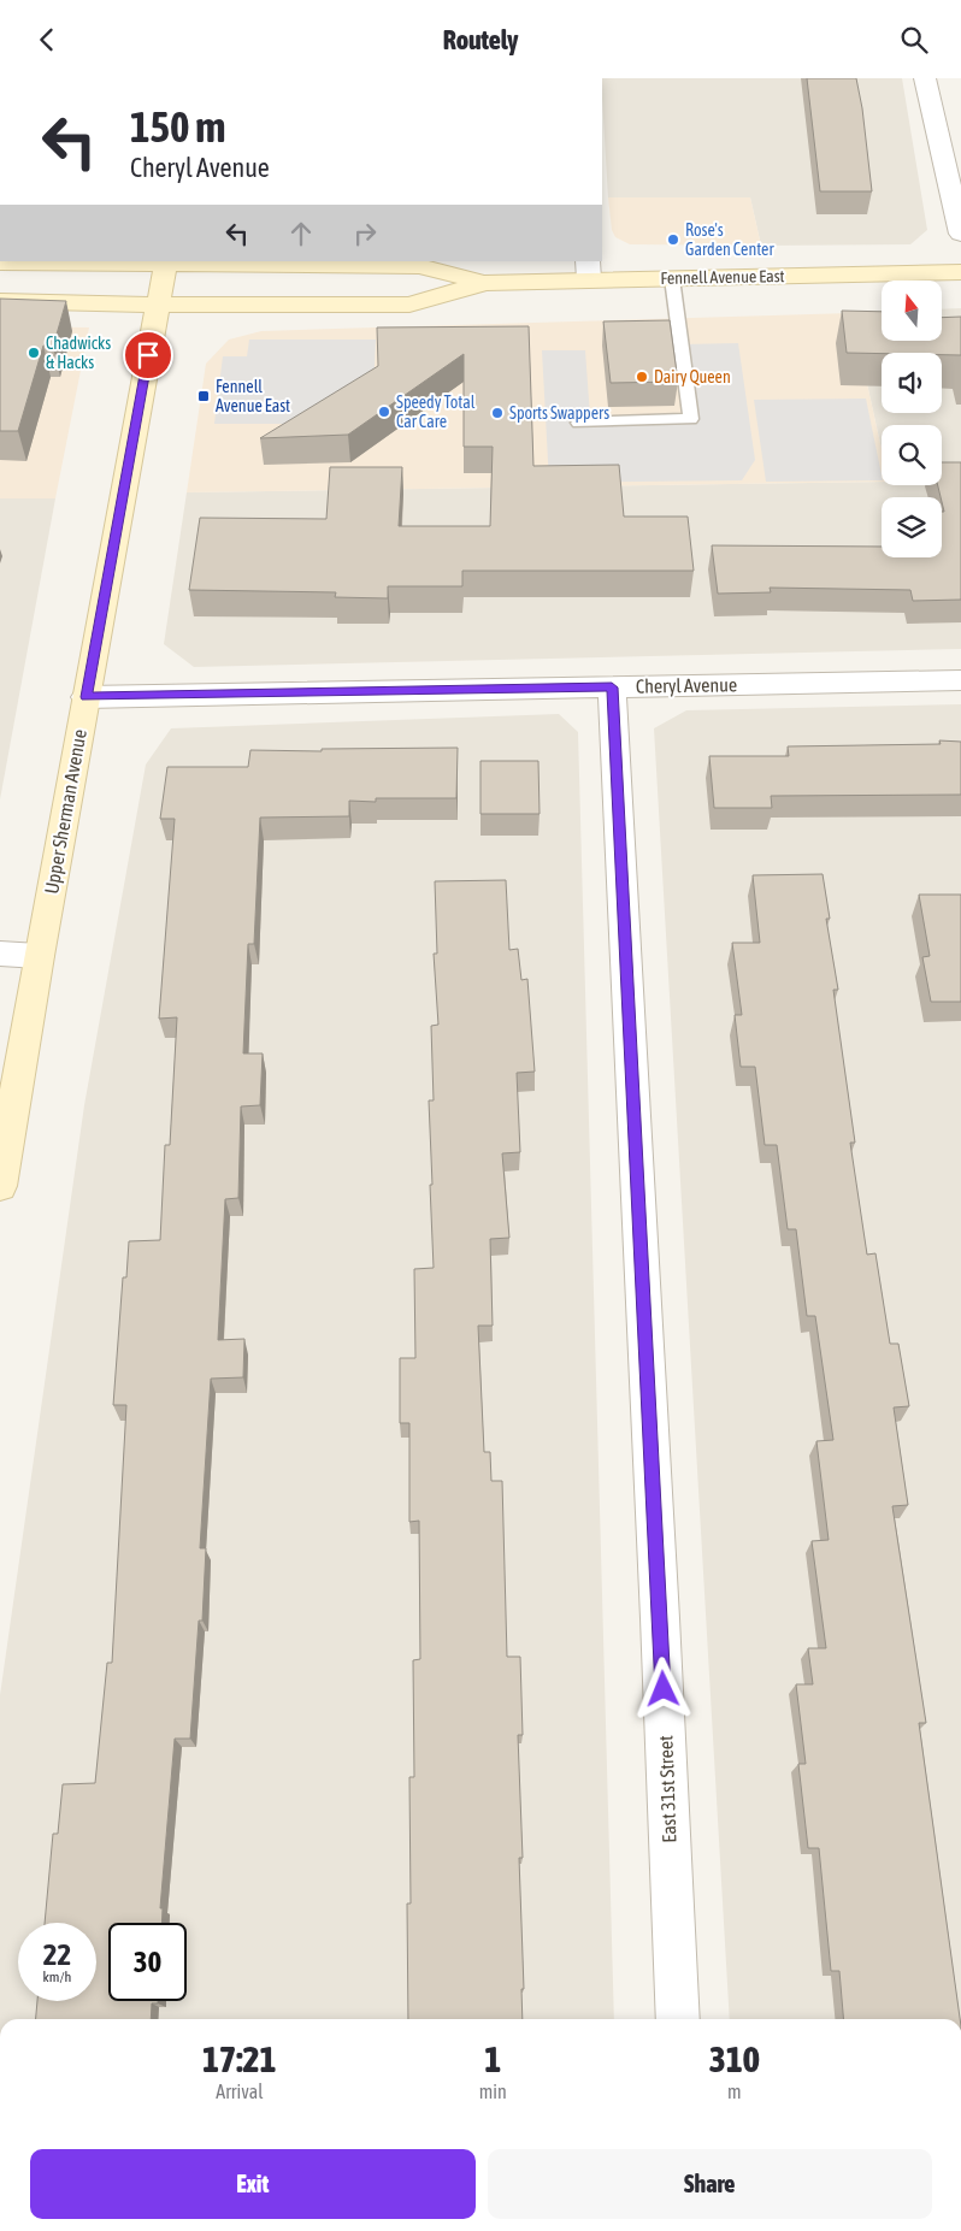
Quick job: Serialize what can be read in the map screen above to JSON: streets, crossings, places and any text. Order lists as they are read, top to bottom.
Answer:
{
  "streets": {
    "main road": ["Fennell Avenue East", "Upper Sherman Avenue"],
    "street": ["Cheryl Avenue", "East 31st Street"]
  },
  "crossings": [
    ["Fennell Avenue East", "Upper Sherman Avenue"],
    ["Cheryl Avenue", "Upper Sherman Avenue"],
    ["Cheryl Avenue", "East 31st Street"]
  ],
  "places": {
    "other": [
      "Rose's Garden Center",
      "Chadwicks & Hacks",
      "Dairy Queen",
      "Speedy Total Car Care",
      "Sports Swappers"
    ],
    "transit": ["Fennell Avenue East"]
  },
  "north": "top",
  "page": {
    "header": "Routely",
    "turn": ["150 m", "Cheryl Avenue"],
    "speed": "22 km/h",
    "limit": "30",
    "eta": [
      "17:21",
      "Arrival",
      "1",
      "min",
      "310",
      "m"
    ],
    "buttons": ["Exit", "Share"]
  }
}
